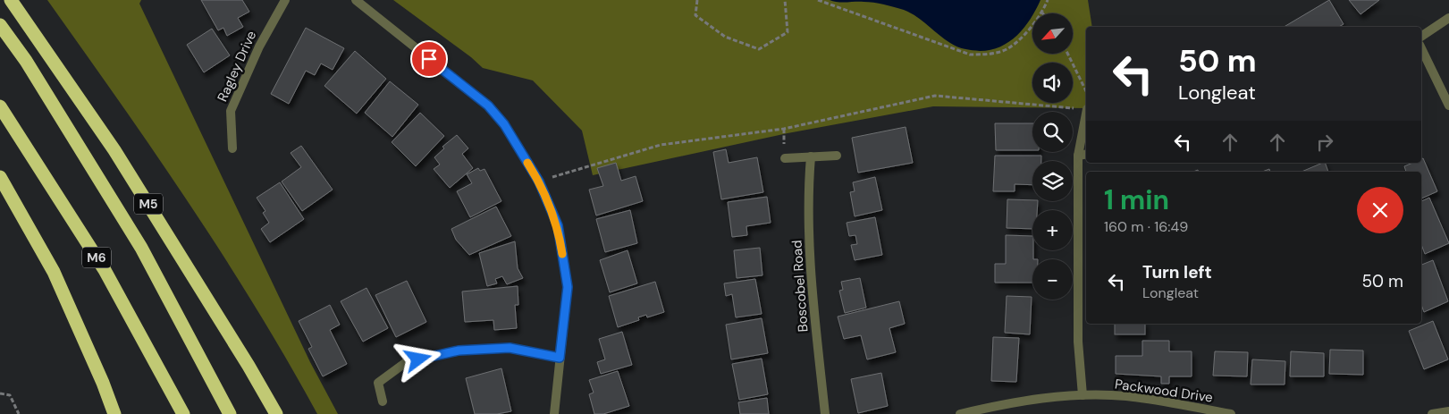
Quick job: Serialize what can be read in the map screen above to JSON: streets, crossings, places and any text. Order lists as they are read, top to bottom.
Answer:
{
  "streets": {
    "highway": ["M5", "M6"],
    "street": ["Ragley Drive", "Boscobel Road", "Packwood Drive"]
  },
  "north": "bottom left",
  "page": {
    "map_buttons": ["+", "−"],
    "turn": ["50 m", "Longleat"],
    "heading": ["1 min", "160 m · 16:49"],
    "list": [
      {
        "name": "Turn left",
        "note": "Longleat",
        "value": "50 m"
      }
    ]
  }
}
